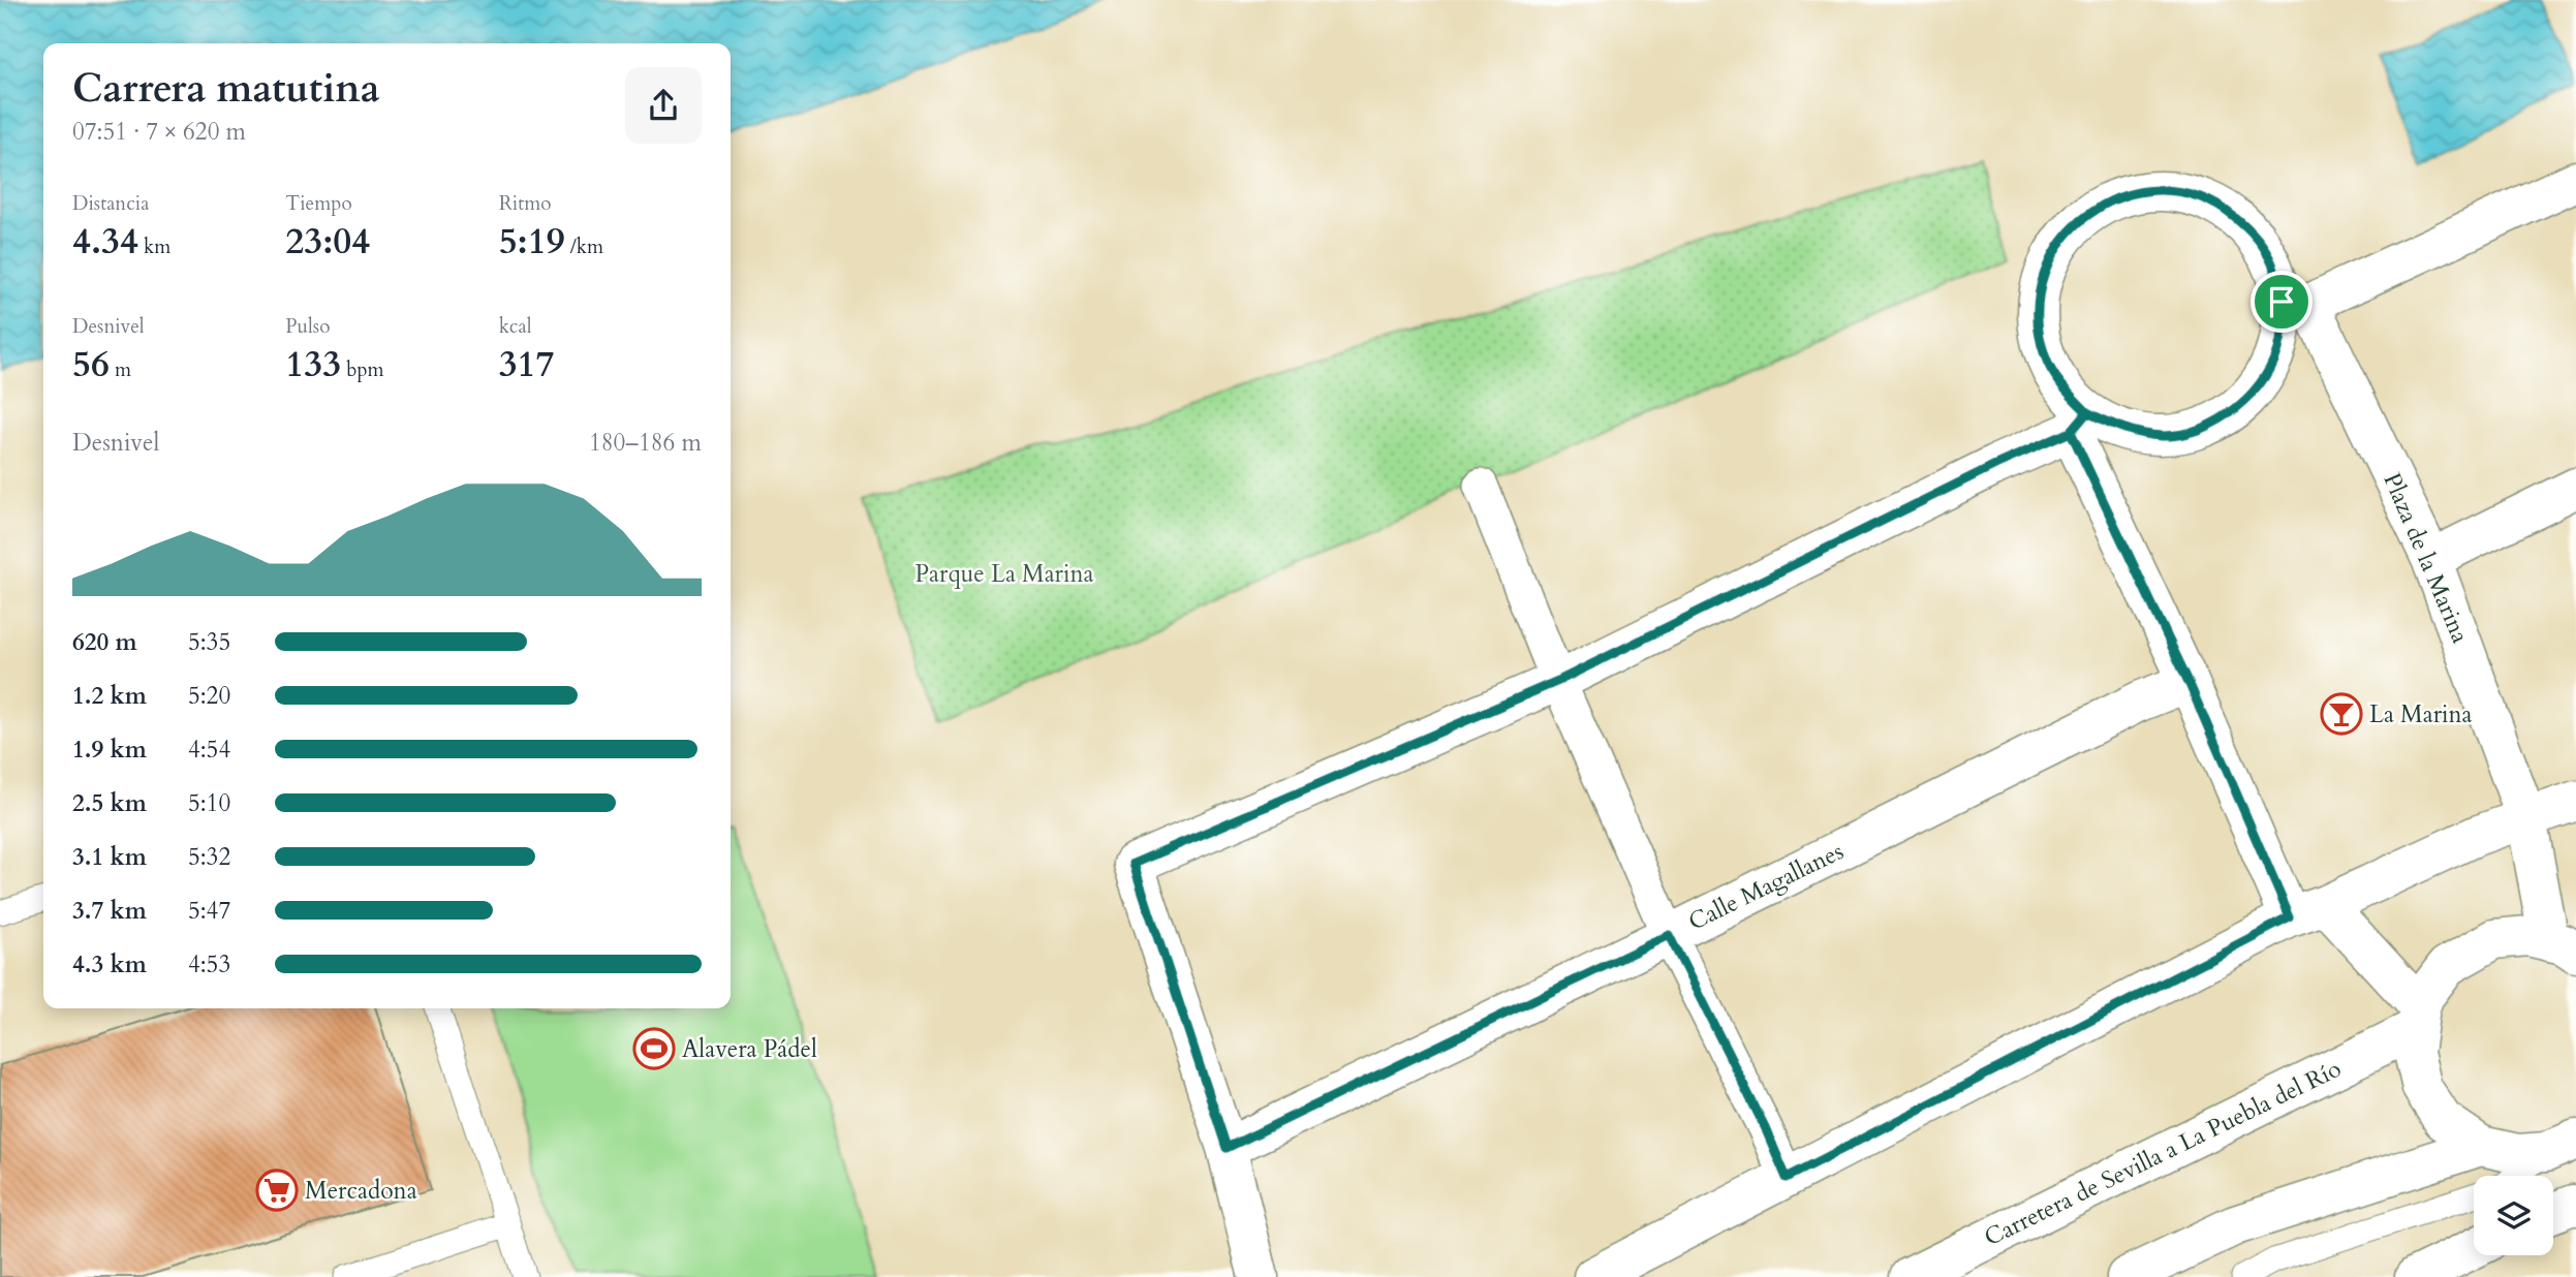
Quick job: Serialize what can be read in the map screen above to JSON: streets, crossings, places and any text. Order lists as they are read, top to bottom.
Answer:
{
  "streets": {
    "street": ["Plaza de la Marina", "Calle Magallanes", "Carretera de Sevilla a La Puebla del Río"]
  },
  "parks": ["Parque La Marina"],
  "places": {
    "bar": ["La Marina"],
    "sports": ["Alavera Pádel"],
    "supermarket": ["Mercadona"]
  },
  "page": {
    "heading": ["Carrera matutina", "07:51 · 7 × 620 m"],
    "stats": [
      ["Distancia", "4.34 km"],
      ["Tiempo", "23:04"],
      ["Ritmo", "5:19 /km"],
      ["Desnivel", "56 m"],
      ["Pulso", "133 bpm"],
      ["kcal", "317"]
    ],
    "chart": ["Desnivel", "180–186 m"],
    "list": [
      {
        "name": "620 m",
        "note": "5:35"
      },
      {
        "name": "1.2 km",
        "note": "5:20"
      },
      {
        "name": "1.9 km",
        "note": "4:54"
      },
      {
        "name": "2.5 km",
        "note": "5:10"
      },
      {
        "name": "3.1 km",
        "note": "5:32"
      },
      {
        "name": "3.7 km",
        "note": "5:47"
      },
      {
        "name": "4.3 km",
        "note": "4:53"
      }
    ]
  }
}
